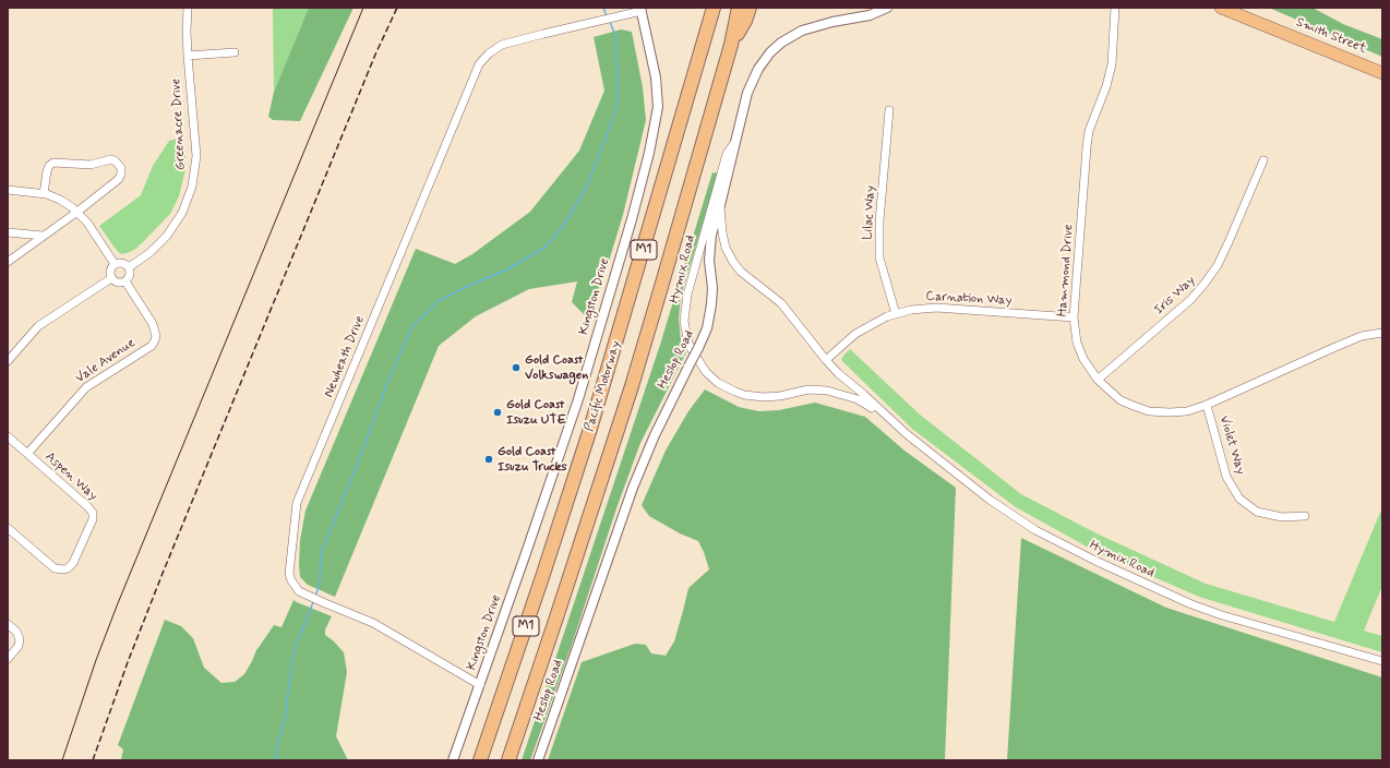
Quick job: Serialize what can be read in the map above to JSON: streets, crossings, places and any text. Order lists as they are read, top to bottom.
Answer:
{
  "streets": {
    "highway": ["M1", "Pacific Motorway"],
    "main road": ["Smith Street"],
    "street": [
      "Greenacre Drive",
      "Lilac Way",
      "Hymix Road",
      "Hammond Drive",
      "Iris Way",
      "Kingston Drive",
      "Carnation Way",
      "Newheath Drive",
      "Heslop Road",
      "Vale Avenue",
      "Violet Way",
      "Aspen Way"
    ]
  },
  "crossings": [
    ["Greenacre Drive", "Vale Avenue"],
    ["Lilac Way", "Carnation Way"],
    ["Hymix Road", "Carnation Way"],
    ["Hymix Road", "Heslop Road"],
    ["Hammond Drive", "Iris Way"],
    ["Hammond Drive", "Carnation Way"],
    ["Hammond Drive", "Violet Way"],
    ["Kingston Drive", "Newheath Drive"],
    ["Vale Avenue", "Aspen Way"]
  ],
  "places": ["Gold Coast Volkswagen", "Gold Coast Isuzu UTE", "Gold Coast Isuzu Trucks"]
}
